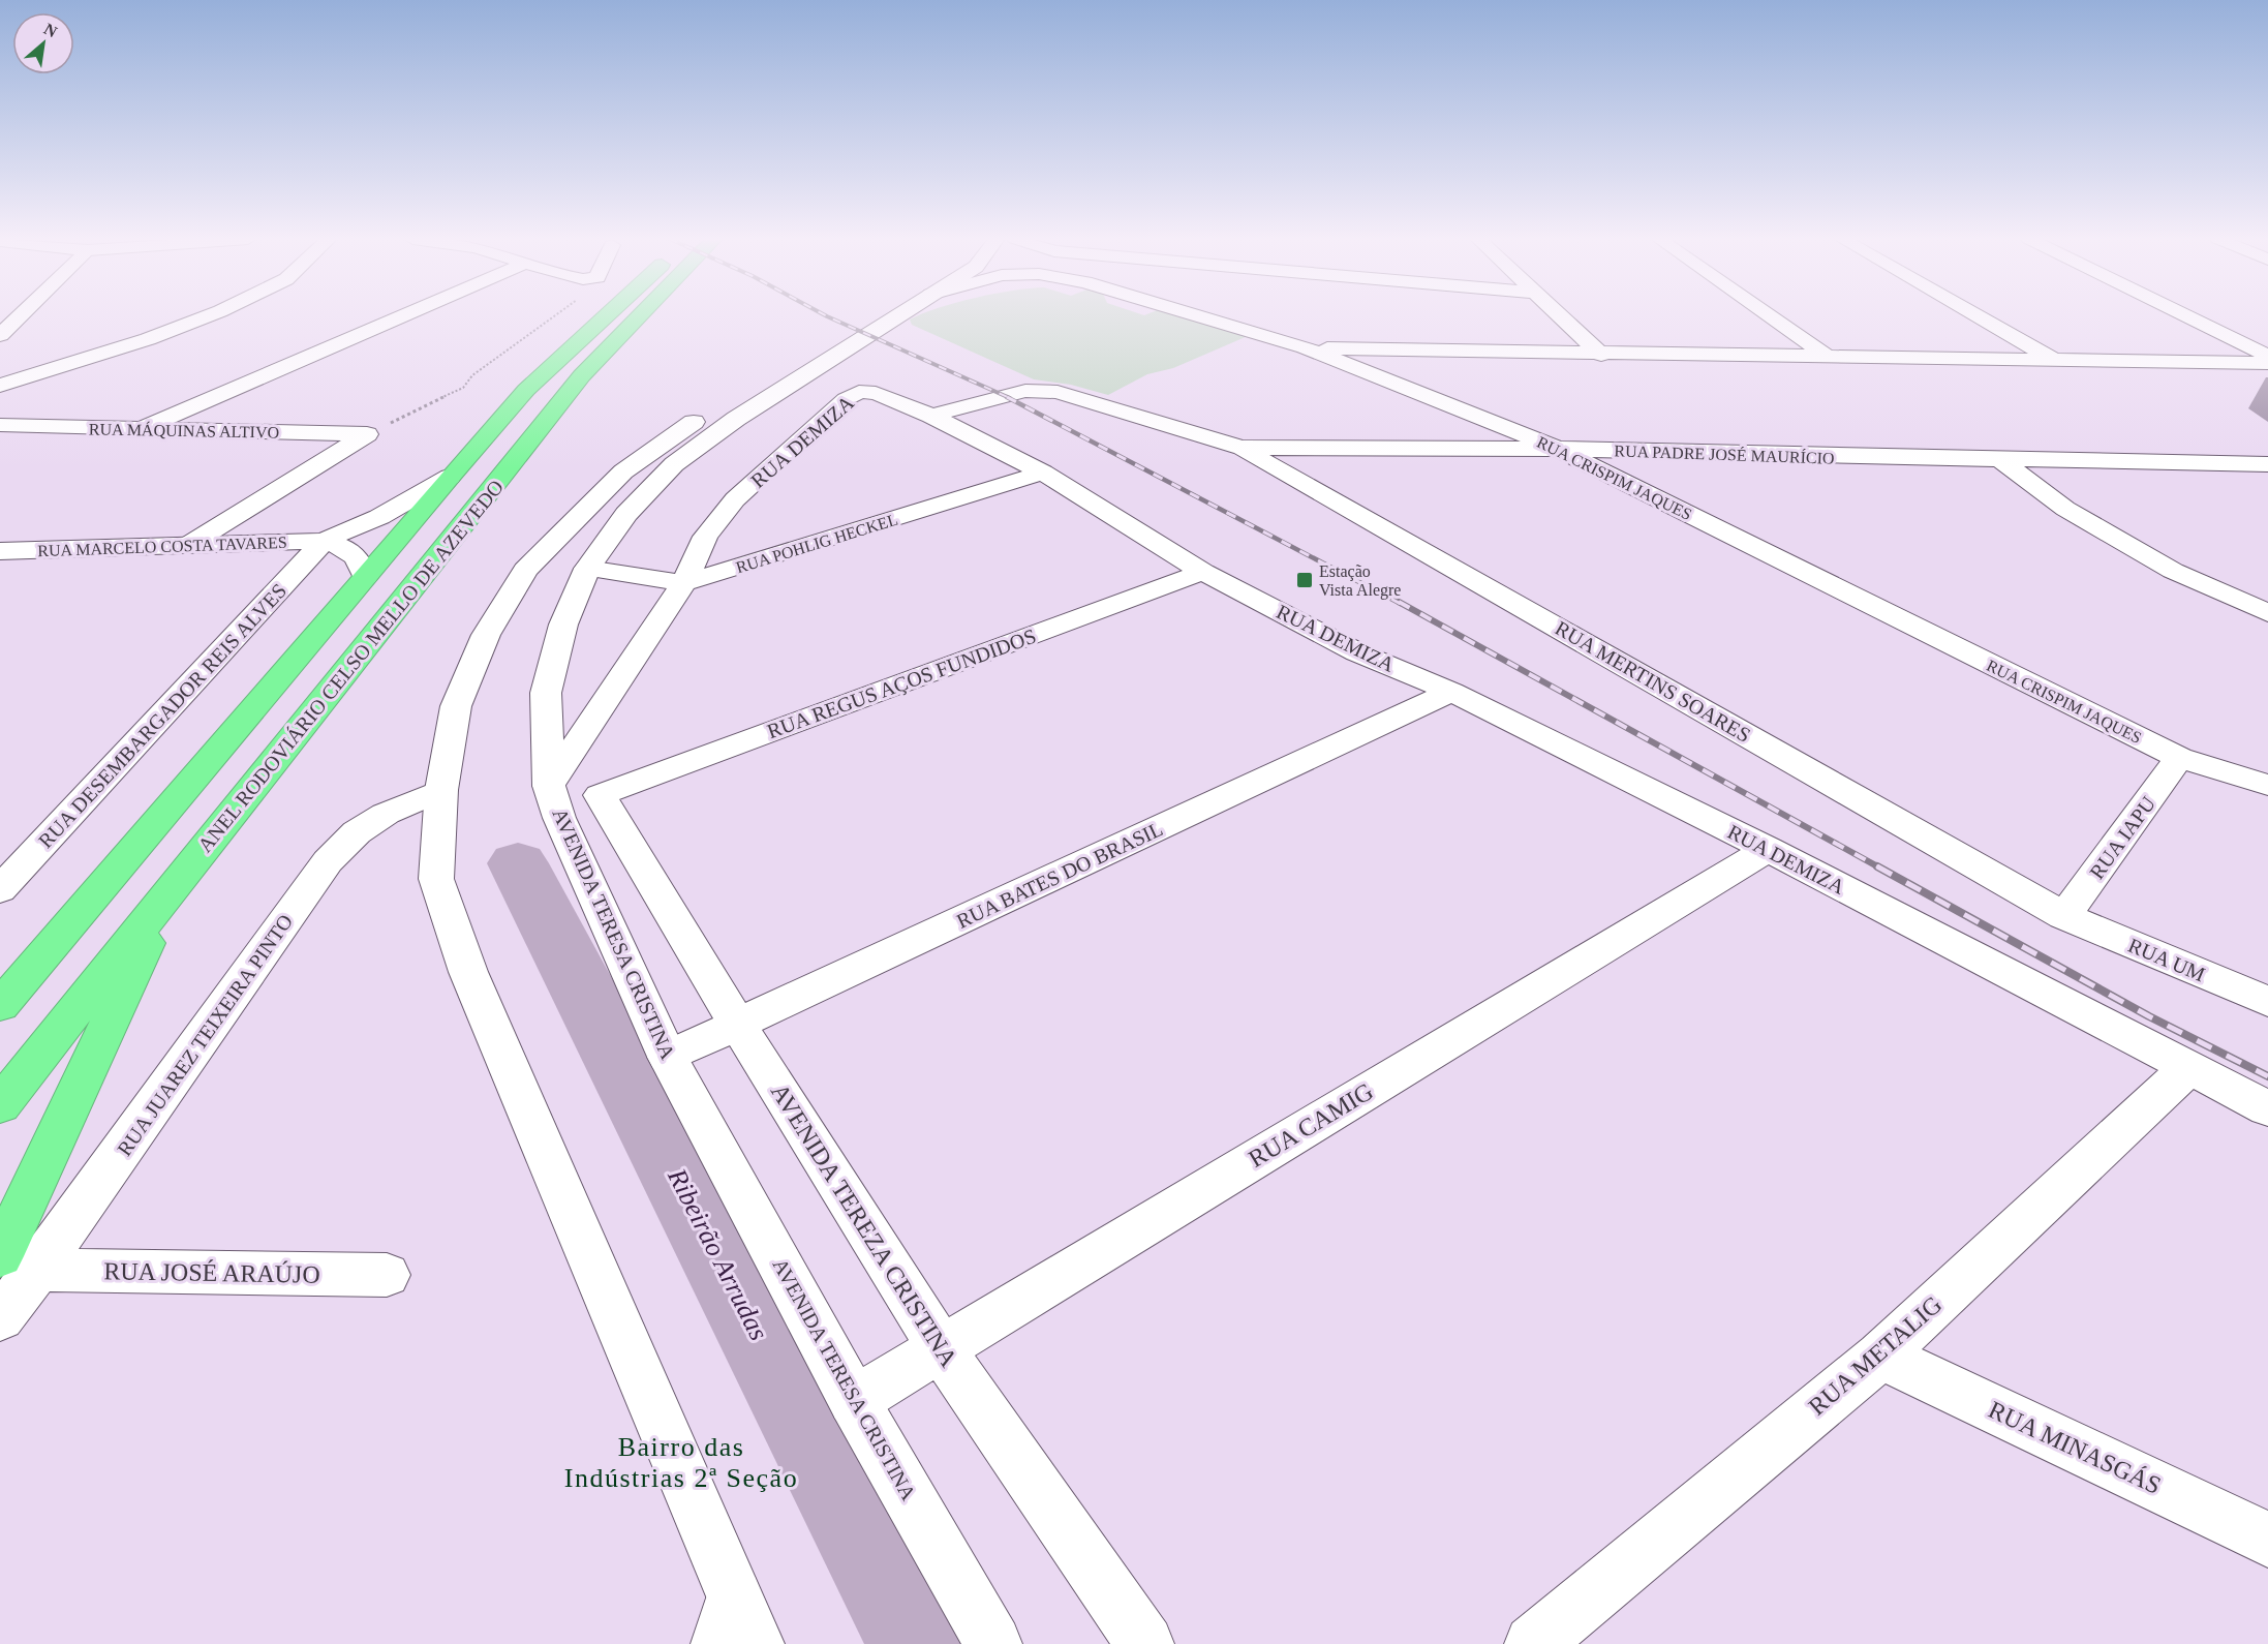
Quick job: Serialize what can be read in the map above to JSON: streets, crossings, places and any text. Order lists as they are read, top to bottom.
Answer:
{
  "streets": {
    "highway": ["ANEL RODOVIÁRIO CELSO MELLO DE AZEVEDO"],
    "street": [
      "RUA MÁQUINAS ALTIVO",
      "RUA DEMIZA",
      "RUA PADRE JOSÉ MAURÍCIO",
      "RUA CRISPIM JAQUES",
      "RUA POHLIG HECKEL",
      "RUA MARCELO COSTA TAVARES",
      "RUA MERTINS SOARES",
      "RUA REGUS AÇOS FUNDIDOS",
      "RUA DESEMBARGADOR REIS ALVES",
      "RUA IAPU",
      "RUA BATES DO BRASIL",
      "AVENIDA TERESA CRISTINA",
      "RUA UM",
      "RUA JUAREZ TEIXEIRA PINTO",
      "RUA CAMIG",
      "AVENIDA TEREZA CRISTINA",
      "RUA JOSÉ ARAÚJO",
      "RUA METALIG",
      "RUA MINASGÁS"
    ]
  },
  "crossings": [
    ["RUA DEMIZA", "RUA PADRE JOSÉ MAURÍCIO"],
    ["RUA DEMIZA", "RUA POHLIG HECKEL"],
    ["RUA DEMIZA", "RUA REGUS AÇOS FUNDIDOS"],
    ["RUA DEMIZA", "RUA BATES DO BRASIL"],
    ["RUA DEMIZA", "AVENIDA TERESA CRISTINA"],
    ["RUA DEMIZA", "RUA CAMIG"],
    ["RUA DEMIZA", "RUA METALIG"],
    ["RUA PADRE JOSÉ MAURÍCIO", "RUA CRISPIM JAQUES"],
    ["RUA PADRE JOSÉ MAURÍCIO", "RUA MERTINS SOARES"],
    ["RUA CRISPIM JAQUES", "RUA IAPU"],
    ["RUA POHLIG HECKEL", "AVENIDA TERESA CRISTINA"],
    ["RUA MARCELO COSTA TAVARES", "ANEL RODOVIÁRIO CELSO MELLO DE AZEVEDO"],
    ["RUA MARCELO COSTA TAVARES", "RUA DESEMBARGADOR REIS ALVES"],
    ["RUA MERTINS SOARES", "RUA IAPU"],
    ["RUA MERTINS SOARES", "RUA UM"],
    ["RUA REGUS AÇOS FUNDIDOS", "AVENIDA TEREZA CRISTINA"],
    ["RUA IAPU", "RUA UM"],
    ["RUA BATES DO BRASIL", "AVENIDA TERESA CRISTINA"],
    ["RUA BATES DO BRASIL", "AVENIDA TEREZA CRISTINA"],
    ["AVENIDA TERESA CRISTINA", "RUA CAMIG"],
    ["RUA JUAREZ TEIXEIRA PINTO", "RUA JOSÉ ARAÚJO"],
    ["RUA CAMIG", "AVENIDA TEREZA CRISTINA"],
    ["RUA METALIG", "RUA MINASGÁS"]
  ],
  "districts": ["Bairro das Indústrias 2ª Seção"],
  "water": ["Ribeirão Arrudas"],
  "places": {
    "transit": ["Estação Vista Alegre"]
  },
  "north": "top right"
}
